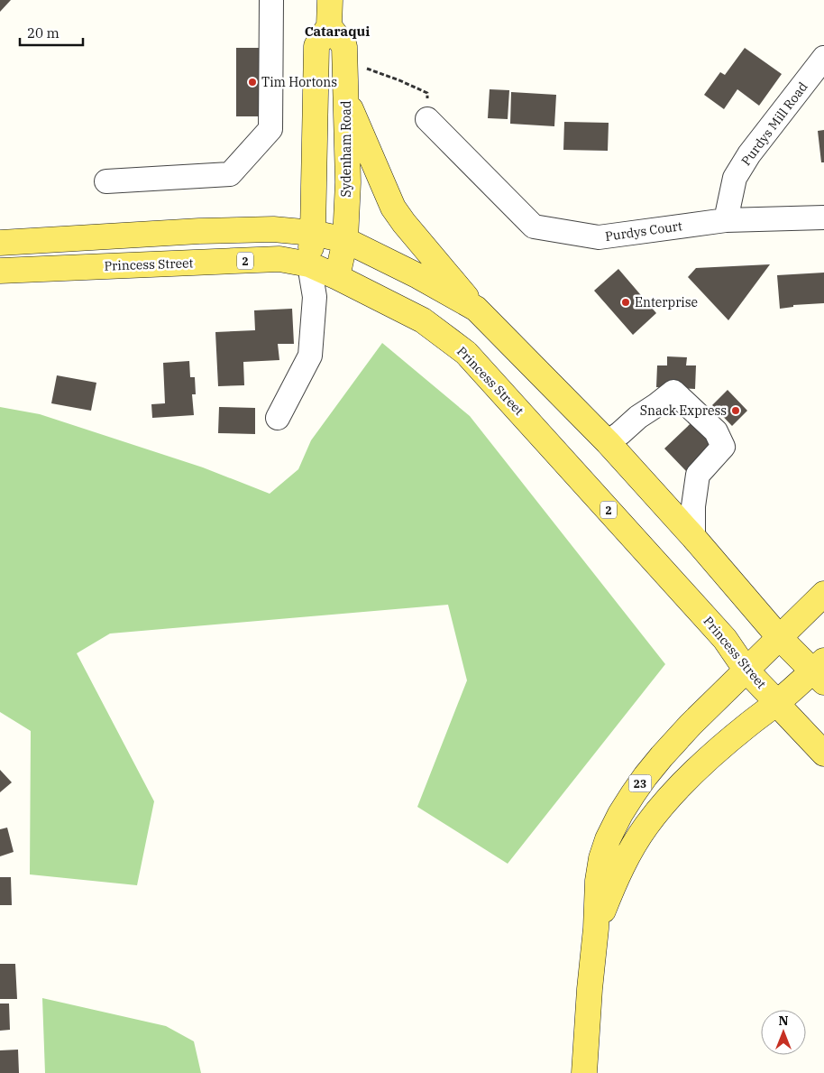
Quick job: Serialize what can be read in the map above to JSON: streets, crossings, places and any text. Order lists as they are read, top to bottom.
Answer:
{
  "streets": {
    "main road": [
      "Sydenham Road",
      "2",
      "Princess Street",
      "23"
    ],
    "street": ["Purdys Mill Road", "Purdys Court"]
  },
  "crossings": [
    ["Purdys Mill Road", "Purdys Court"],
    ["Sydenham Road", "Princess Street"],
    ["Princess Street", "23"]
  ],
  "districts": ["Cataraqui"],
  "places": ["Tim Hortons", "Enterprise", "Snack Express"],
  "scale_bar": "20 m",
  "north": "top"
}
